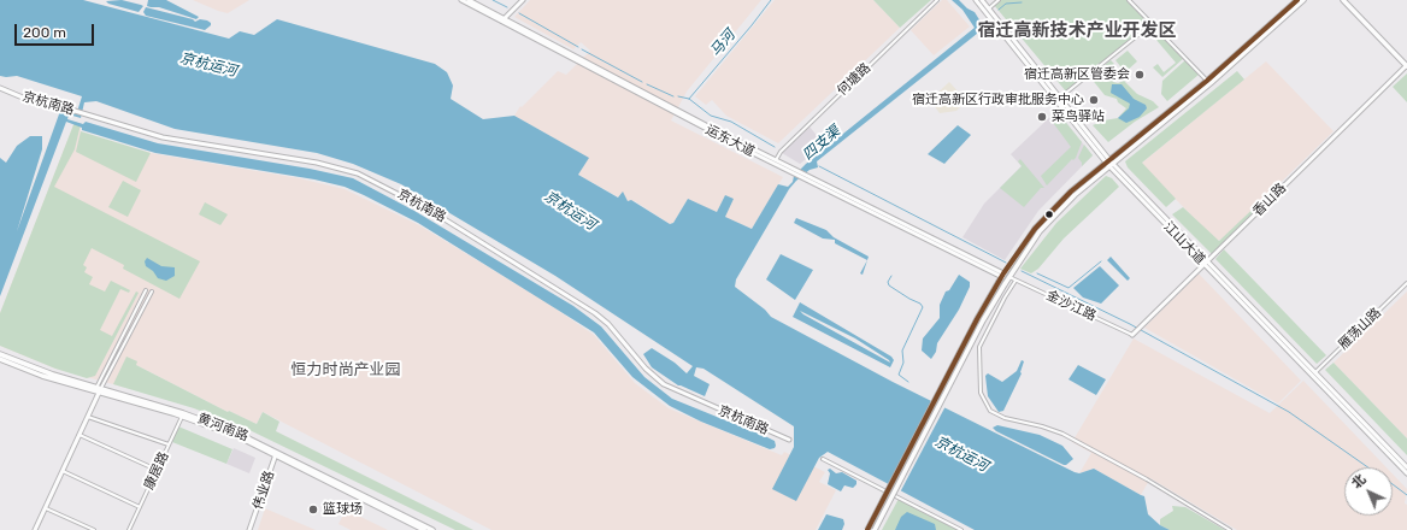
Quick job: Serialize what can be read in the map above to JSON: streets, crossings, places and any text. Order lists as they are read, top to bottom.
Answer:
{
  "streets": {
    "main road": ["黄河南路"],
    "street": [
      "何塘路",
      "京杭南路",
      "运东大道",
      "香山路",
      "江山大道",
      "金沙江路",
      "雁荡山路",
      "康居路",
      "伟业路"
    ]
  },
  "crossings": [
    ["何塘路", "运东大道"],
    ["运东大道", "金沙江路"],
    ["香山路", "江山大道"],
    ["香山路", "金沙江路"],
    ["江山大道", "雁荡山路"],
    ["黄河南路", "康居路"],
    ["黄河南路", "伟业路"]
  ],
  "districts": ["宿迁高新技术产业开发区", "恒力时尚产业园"],
  "water": ["马河", "京杭运河", "四支渠"],
  "places": [
    "宿迁高新区管委会",
    "宿迁高新区行政审批服务中心",
    "菜鸟驿站",
    "篮球场"
  ],
  "scale_bar": "200 m",
  "north": "top left"
}
